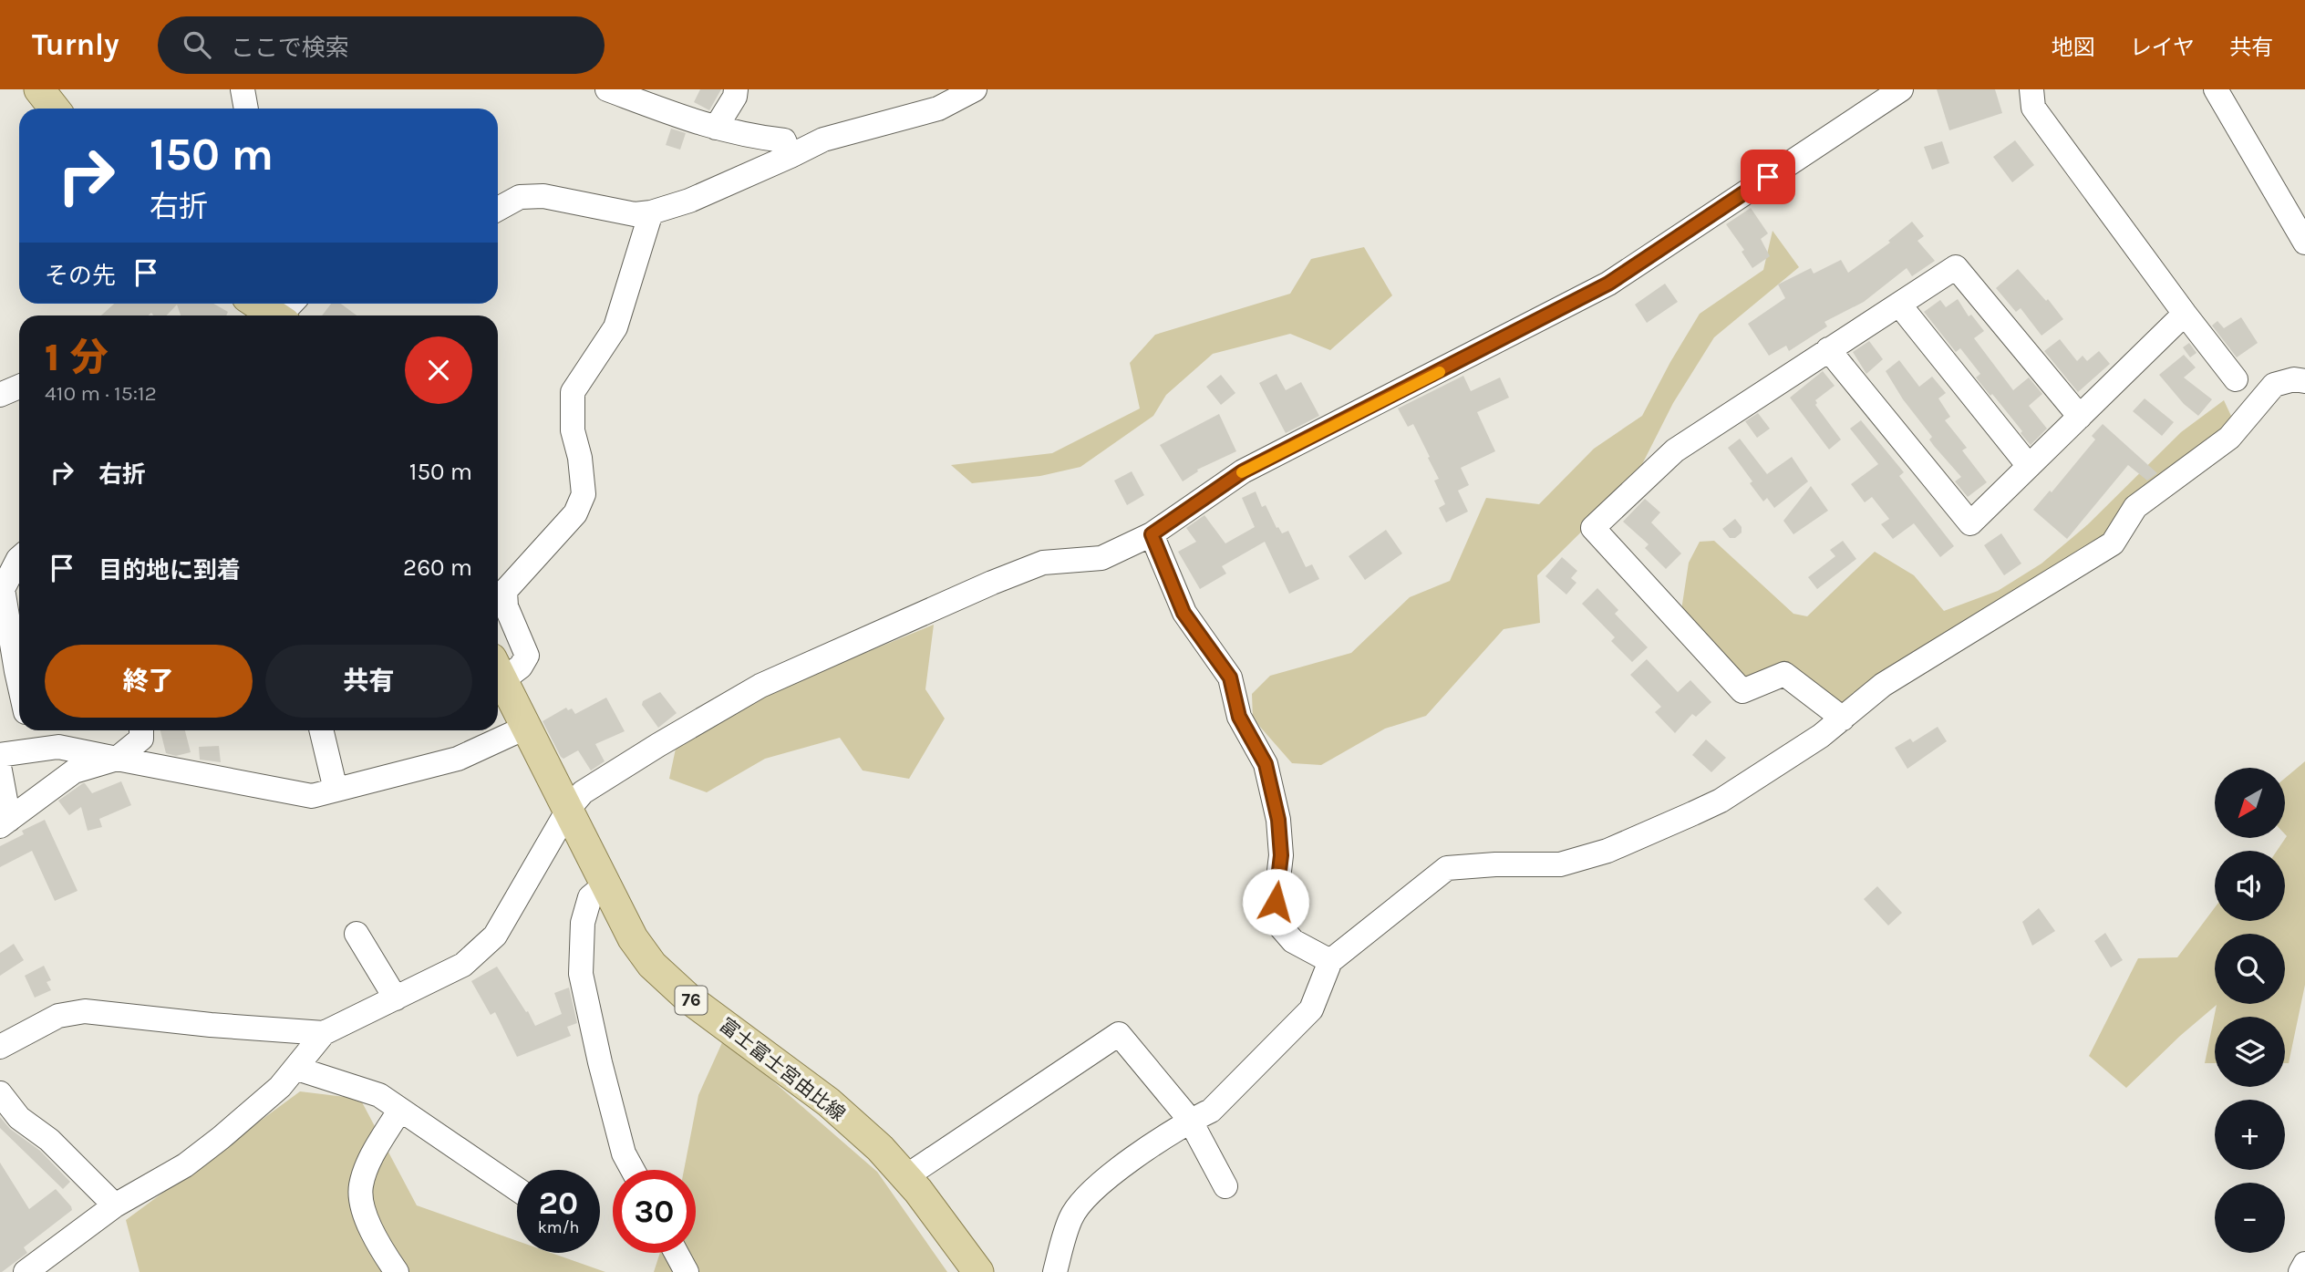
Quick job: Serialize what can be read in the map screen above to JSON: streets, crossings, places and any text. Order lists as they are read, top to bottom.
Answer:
{
  "streets": {
    "main road": ["76", "富士富士宮由比線"]
  },
  "north": "bottom left",
  "page": {
    "header": "Turnly",
    "search": "ここで検索",
    "nav": ["地図", "レイヤ", "共有"],
    "turn": ["150 m", "右折"],
    "then": "その先",
    "heading": ["1 分", "410 m · 15:12"],
    "list": [
      {
        "name": "右折",
        "value": "150 m"
      },
      {
        "name": "目的地に到着",
        "value": "260 m"
      }
    ],
    "buttons": ["終了", "共有"],
    "map_buttons": ["+", "−"],
    "speed": "20 km/h",
    "limit": "30"
  }
}
